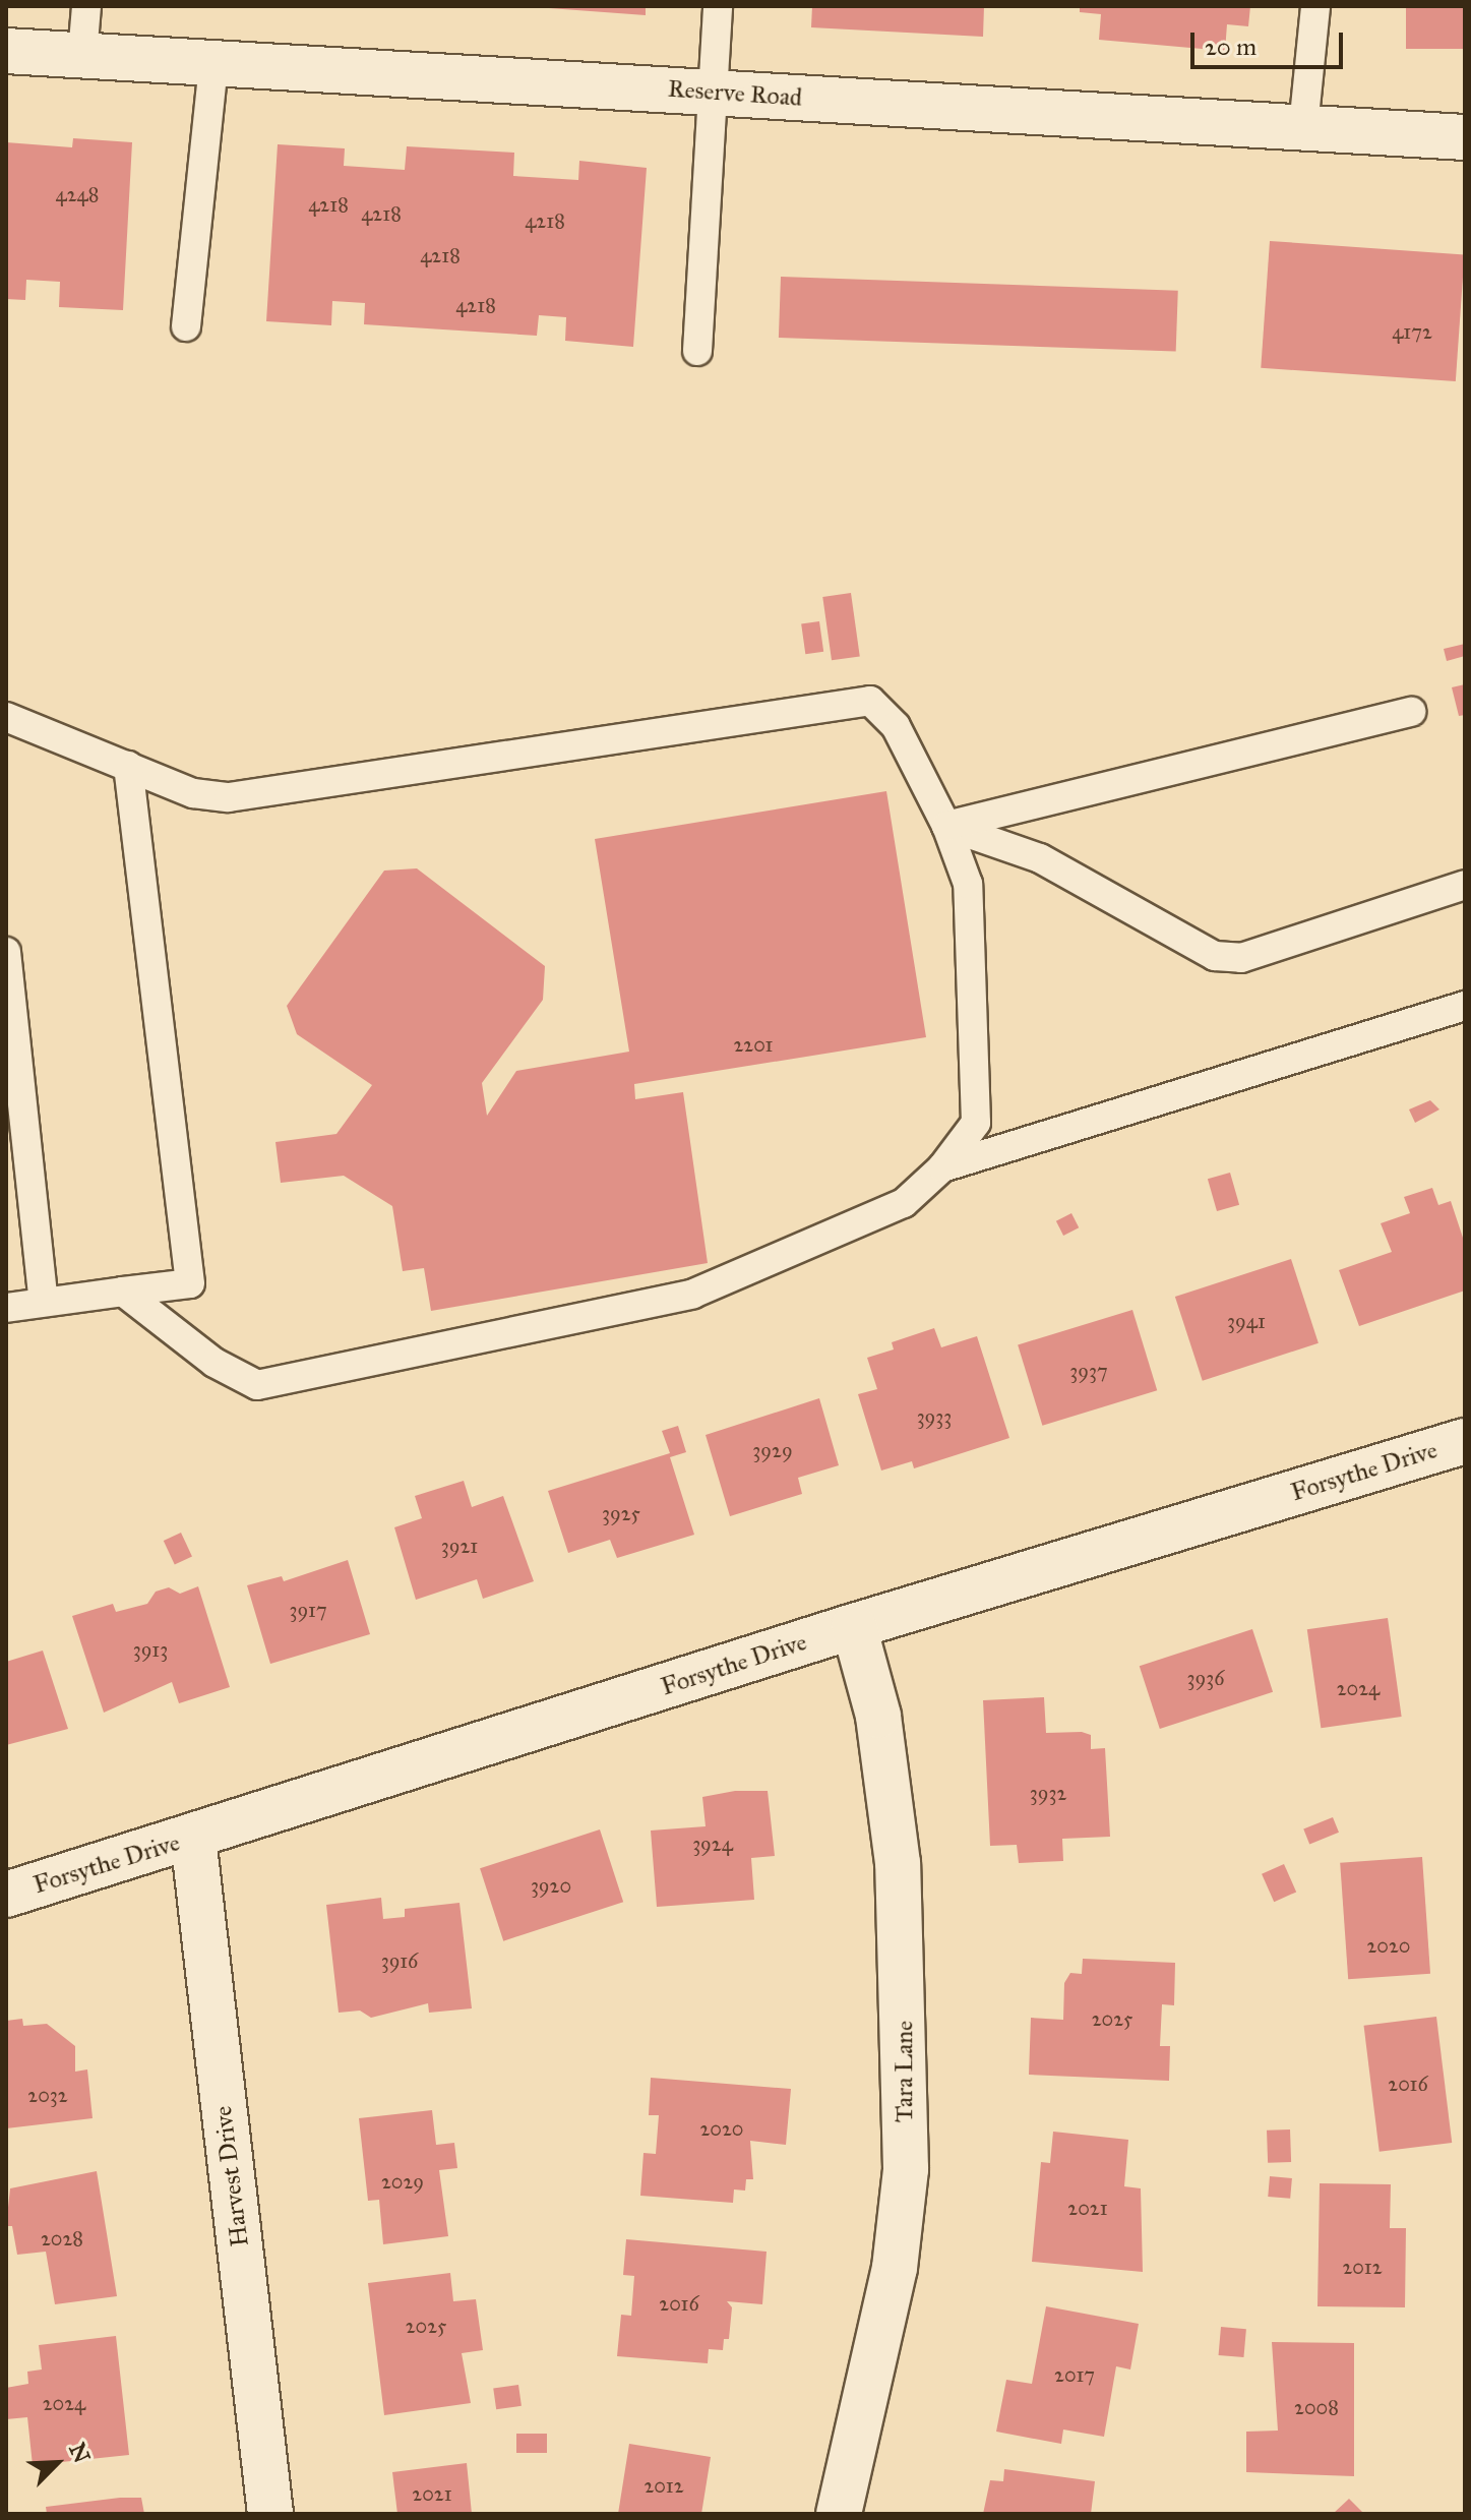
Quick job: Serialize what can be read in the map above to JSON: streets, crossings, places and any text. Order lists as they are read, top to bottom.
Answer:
{
  "streets": {
    "street": [
      "Reserve Road",
      "Forsythe Drive",
      "Tara Lane",
      "Harvest Drive"
    ]
  },
  "crossings": [
    ["Forsythe Drive", "Tara Lane"],
    ["Forsythe Drive", "Harvest Drive"]
  ],
  "house_numbers": [
    "4248",
    "4218",
    "4218",
    "4218",
    "4218",
    "4218",
    "4172",
    "2201",
    "3941",
    "3937",
    "3933",
    "3929",
    "3925",
    "3921",
    "3917",
    "3913",
    "3936",
    "2024",
    "3932",
    "3924",
    "3920",
    "2020",
    "3916",
    "2025",
    "2016",
    "2032",
    "2020",
    "2029",
    "2021",
    "2028",
    "2012",
    "2016",
    "2025",
    "2017",
    "2024",
    "2008",
    "2012",
    "2021"
  ],
  "scale_bar": "20 m",
  "north": "top right"
}
